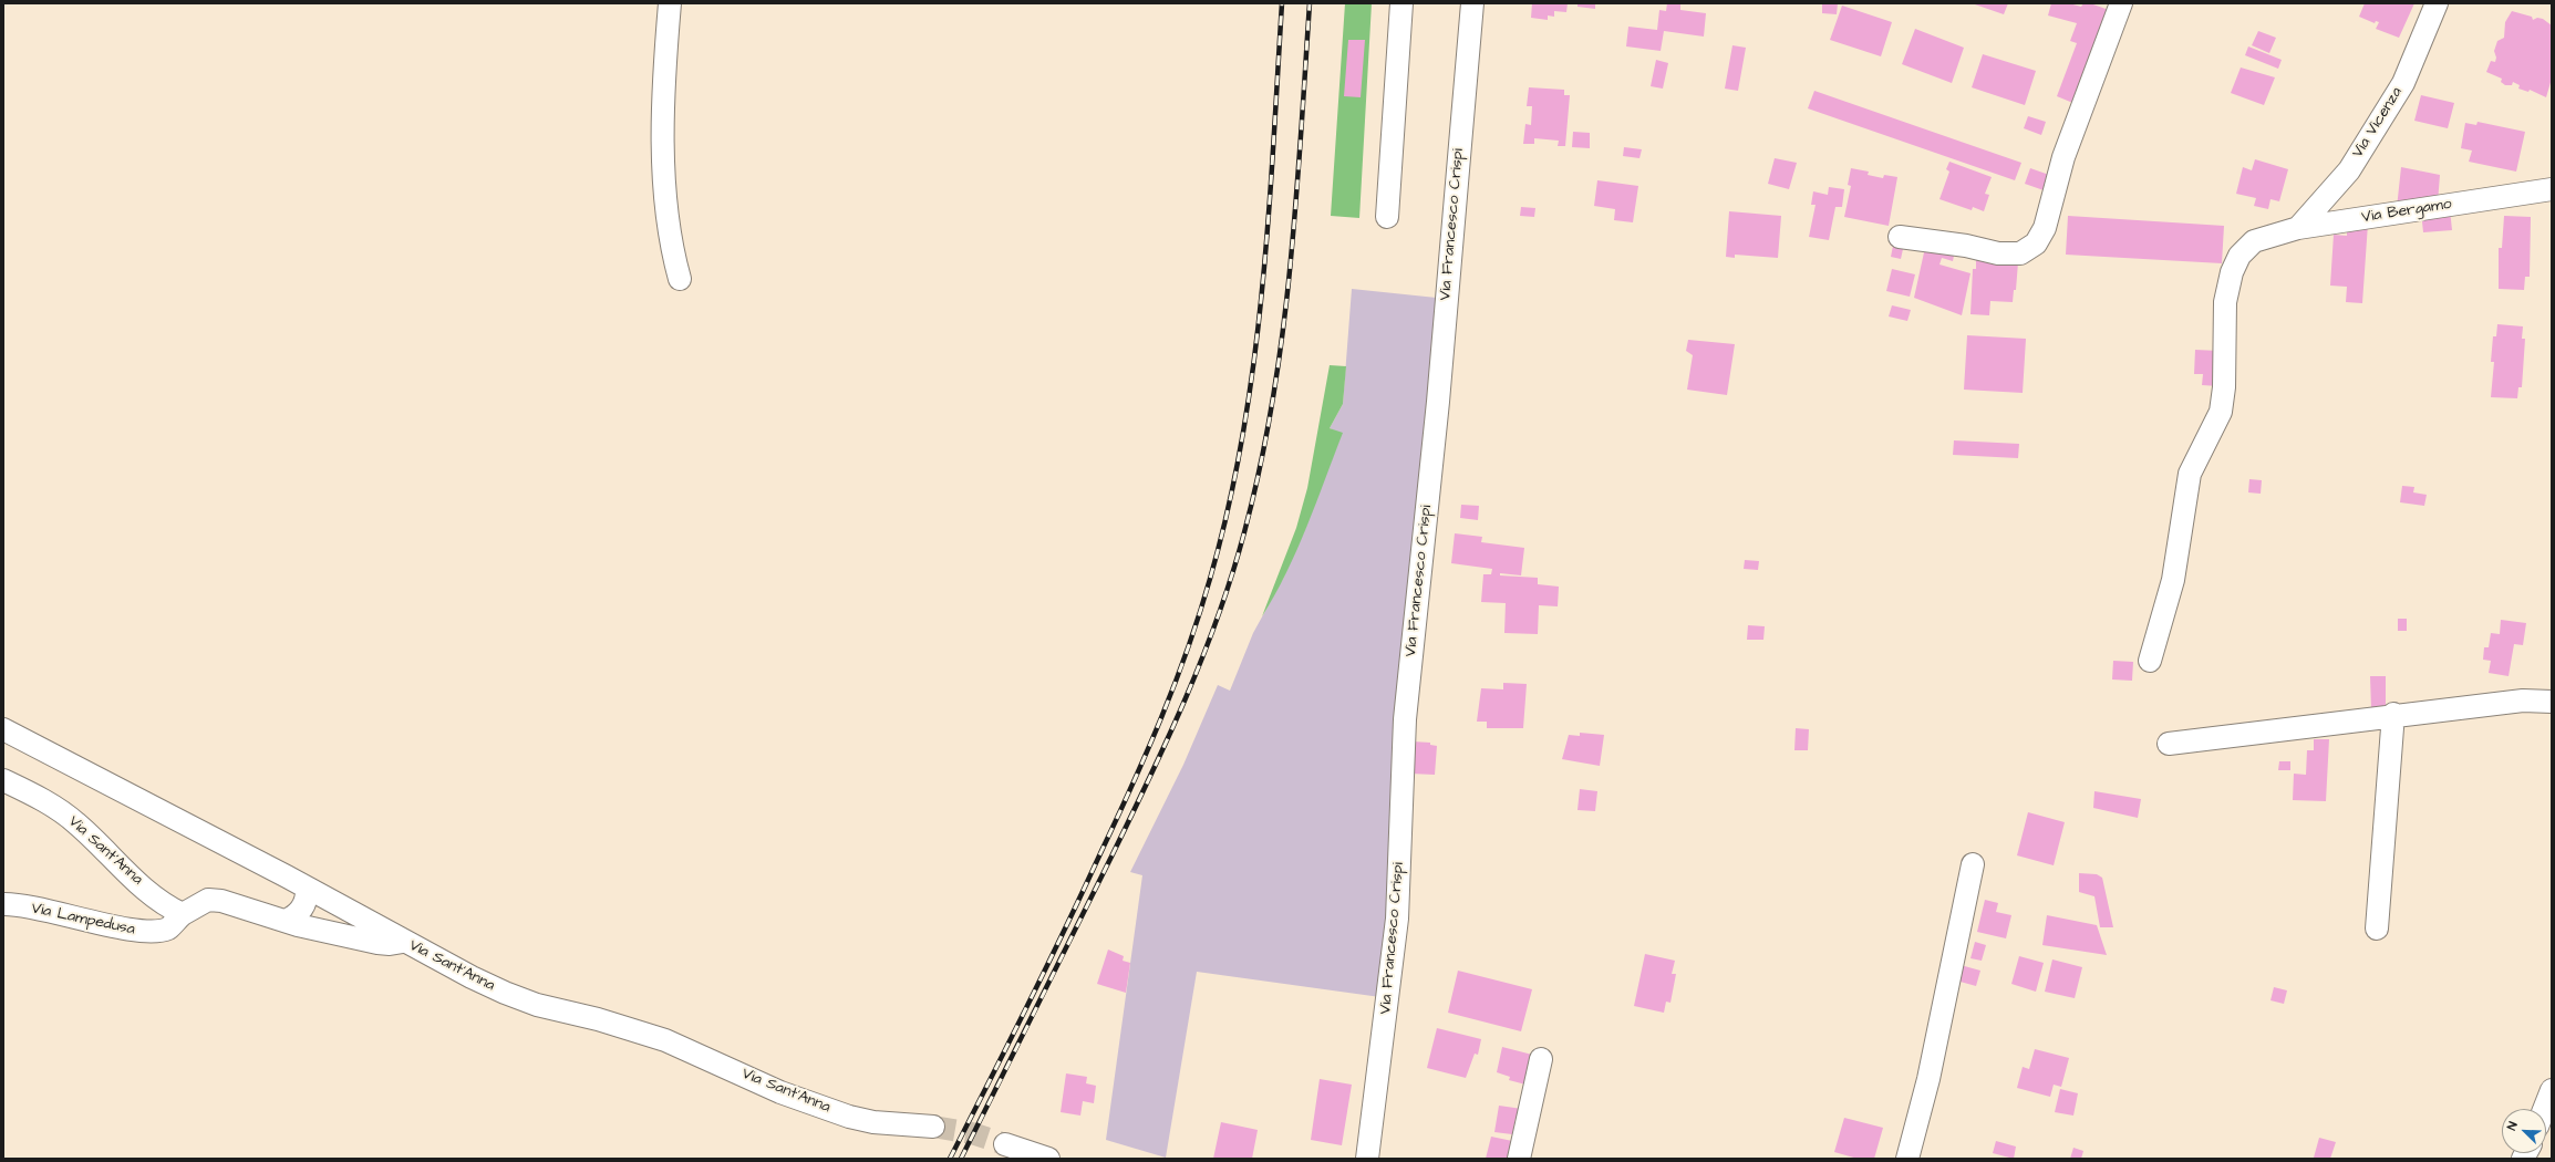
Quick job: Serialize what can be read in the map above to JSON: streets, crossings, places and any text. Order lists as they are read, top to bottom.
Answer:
{
  "streets": {
    "street": [
      "Via Vicenza",
      "Via Bergamo",
      "Via Francesco Crispi",
      "Via Sant'Anna",
      "Via Lampedusa"
    ]
  },
  "crossings": [
    ["Via Vicenza", "Via Bergamo"],
    ["Via Sant'Anna", "Via Lampedusa"]
  ],
  "north": "top left"
}
